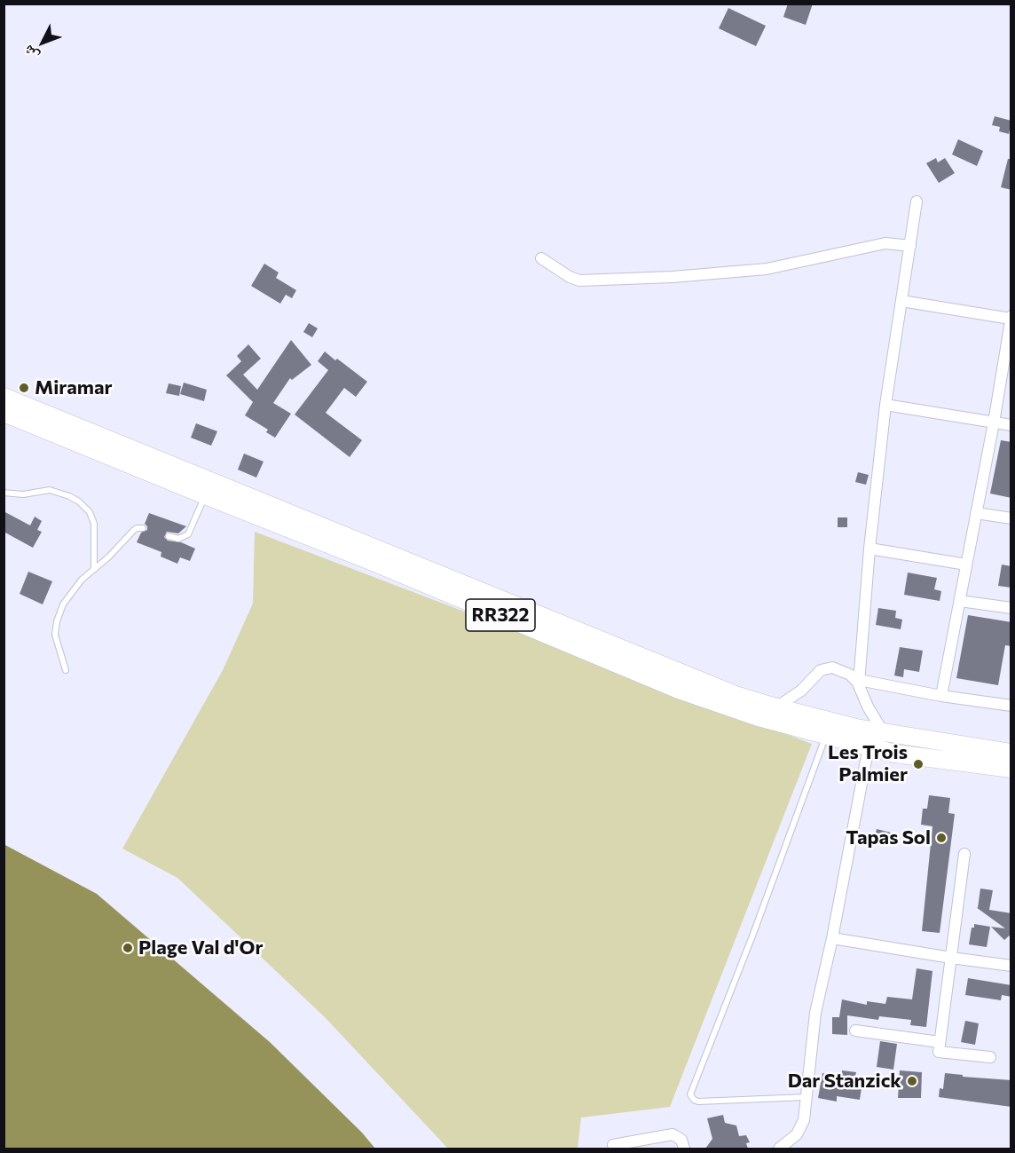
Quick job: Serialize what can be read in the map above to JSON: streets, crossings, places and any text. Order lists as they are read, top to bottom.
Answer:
{
  "streets": {
    "main road": ["RR322"]
  },
  "places": [
    "Miramar",
    "Les Trois Palmier",
    "Tapas Sol",
    "Plage Val d'Or",
    "Dar Stanzick"
  ],
  "north": "bottom left"
}
